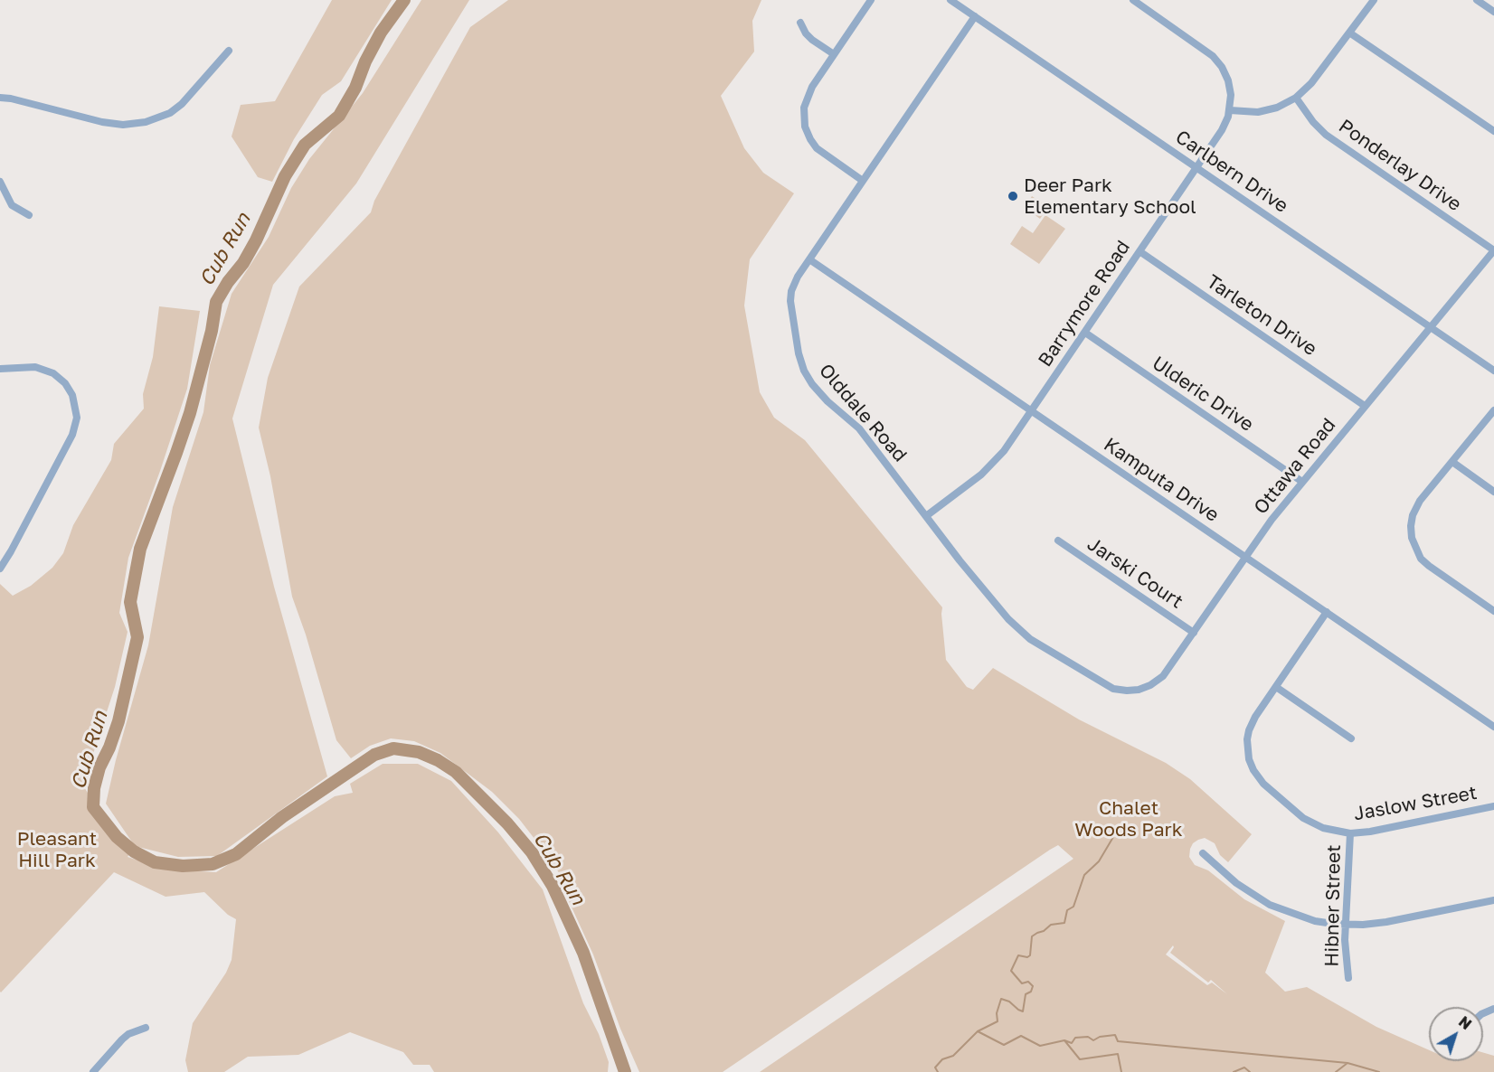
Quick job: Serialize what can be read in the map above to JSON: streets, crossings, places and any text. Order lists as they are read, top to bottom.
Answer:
{
  "streets": {
    "street": [
      "Ponderlay Drive",
      "Carlbern Drive",
      "Barrymore Road",
      "Tarleton Drive",
      "Ulderic Drive",
      "Olddale Road",
      "Ottawa Road",
      "Kamputa Drive",
      "Jarski Court",
      "Jaslow Street",
      "Hibner Street"
    ]
  },
  "crossings": [
    ["Ponderlay Drive", "Ottawa Road"],
    ["Carlbern Drive", "Barrymore Road"],
    ["Carlbern Drive", "Olddale Road"],
    ["Carlbern Drive", "Ottawa Road"],
    ["Barrymore Road", "Tarleton Drive"],
    ["Barrymore Road", "Ulderic Drive"],
    ["Barrymore Road", "Olddale Road"],
    ["Barrymore Road", "Kamputa Drive"],
    ["Tarleton Drive", "Ottawa Road"],
    ["Ulderic Drive", "Ottawa Road"],
    ["Olddale Road", "Ottawa Road"],
    ["Olddale Road", "Kamputa Drive"],
    ["Ottawa Road", "Kamputa Drive"],
    ["Ottawa Road", "Jarski Court"],
    ["Kamputa Drive", "Jaslow Street"],
    ["Jaslow Street", "Hibner Street"]
  ],
  "water": ["Cub Run"],
  "parks": ["Chalet Woods Park", "Pleasant Hill Park"],
  "places": ["Deer Park Elementary School"],
  "north": "top right"
}
